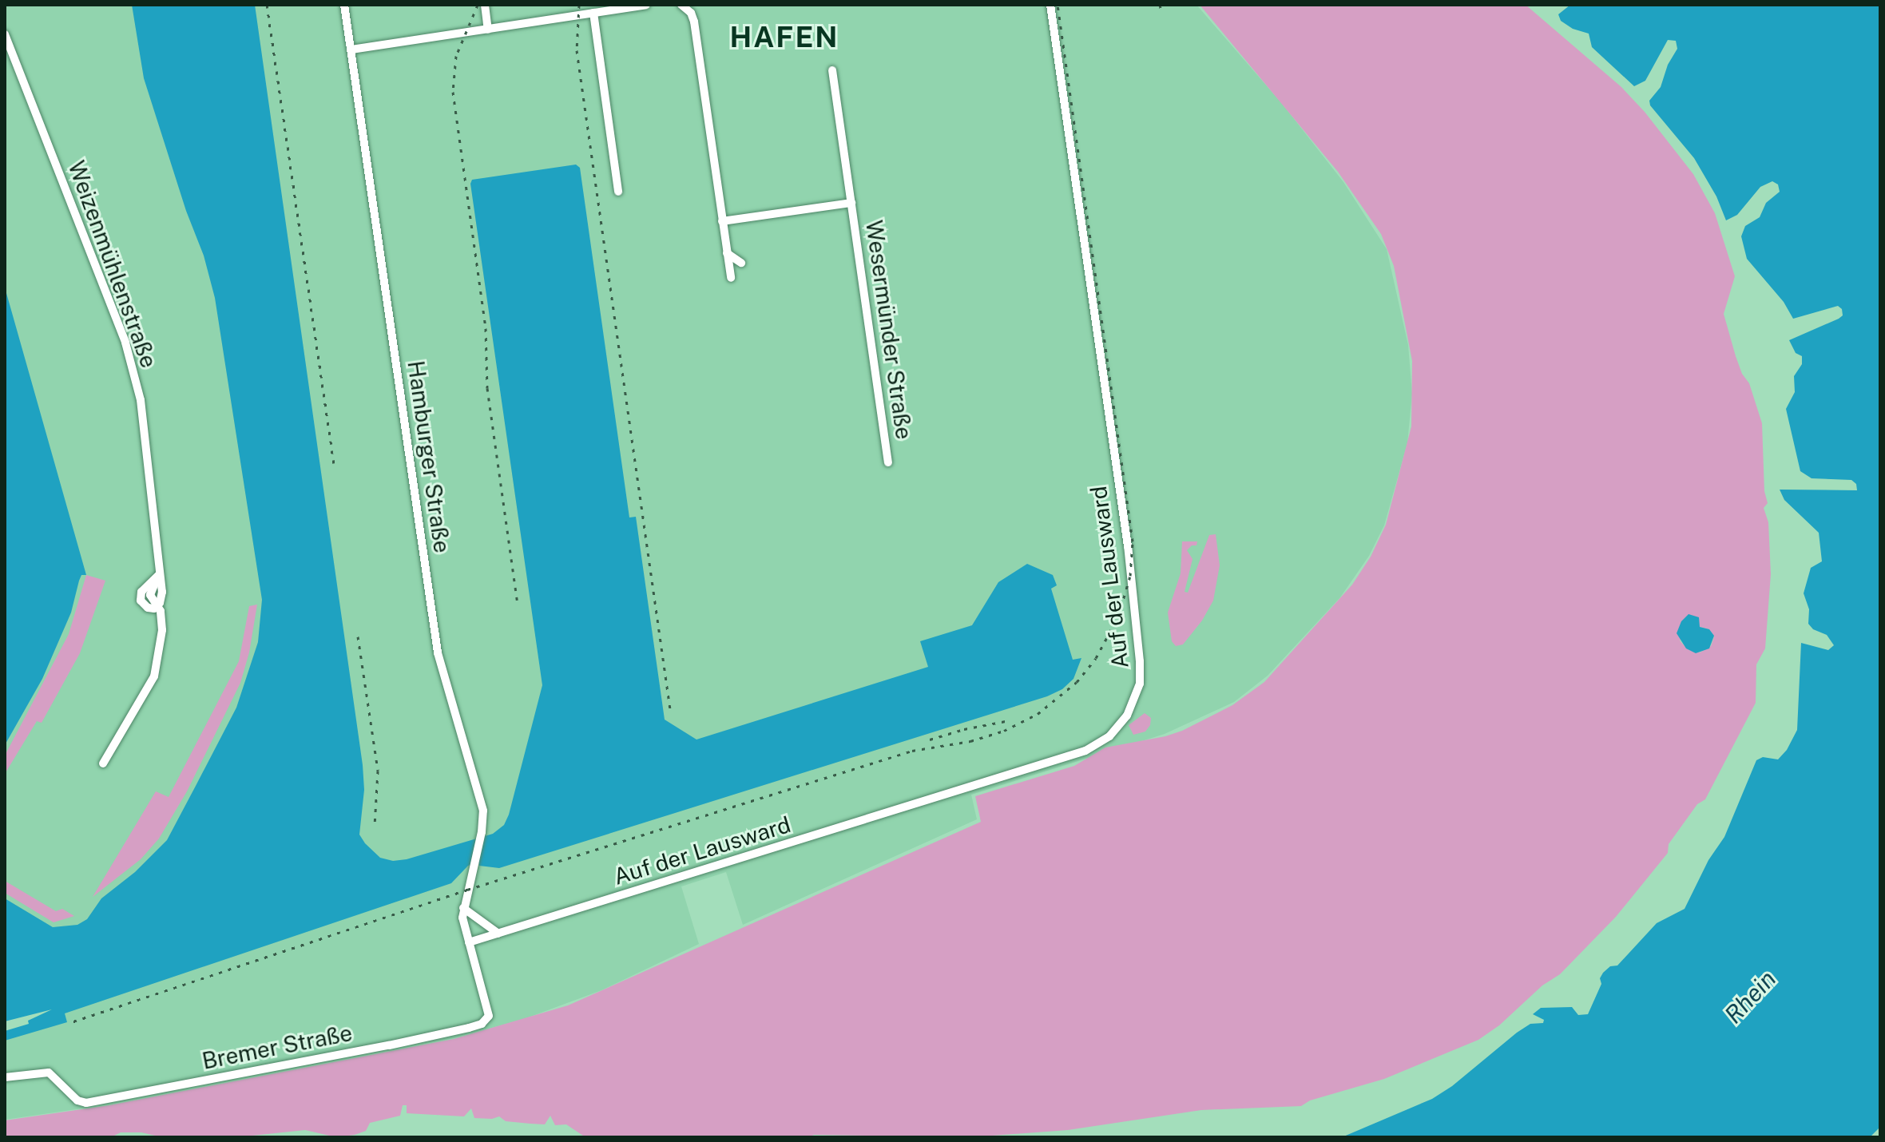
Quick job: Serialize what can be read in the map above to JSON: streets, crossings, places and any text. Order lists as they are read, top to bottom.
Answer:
{
  "streets": {
    "street": [
      "Weizenmühlenstraße",
      "Wesermünder Straße",
      "Hamburger Straße",
      "Auf der Lausward",
      "Bremer Straße"
    ]
  },
  "crossings": [
    ["Hamburger Straße", "Auf der Lausward"],
    ["Hamburger Straße", "Bremer Straße"],
    ["Auf der Lausward", "Bremer Straße"]
  ],
  "districts": ["HAFEN"],
  "water": ["Rhein"]
}
